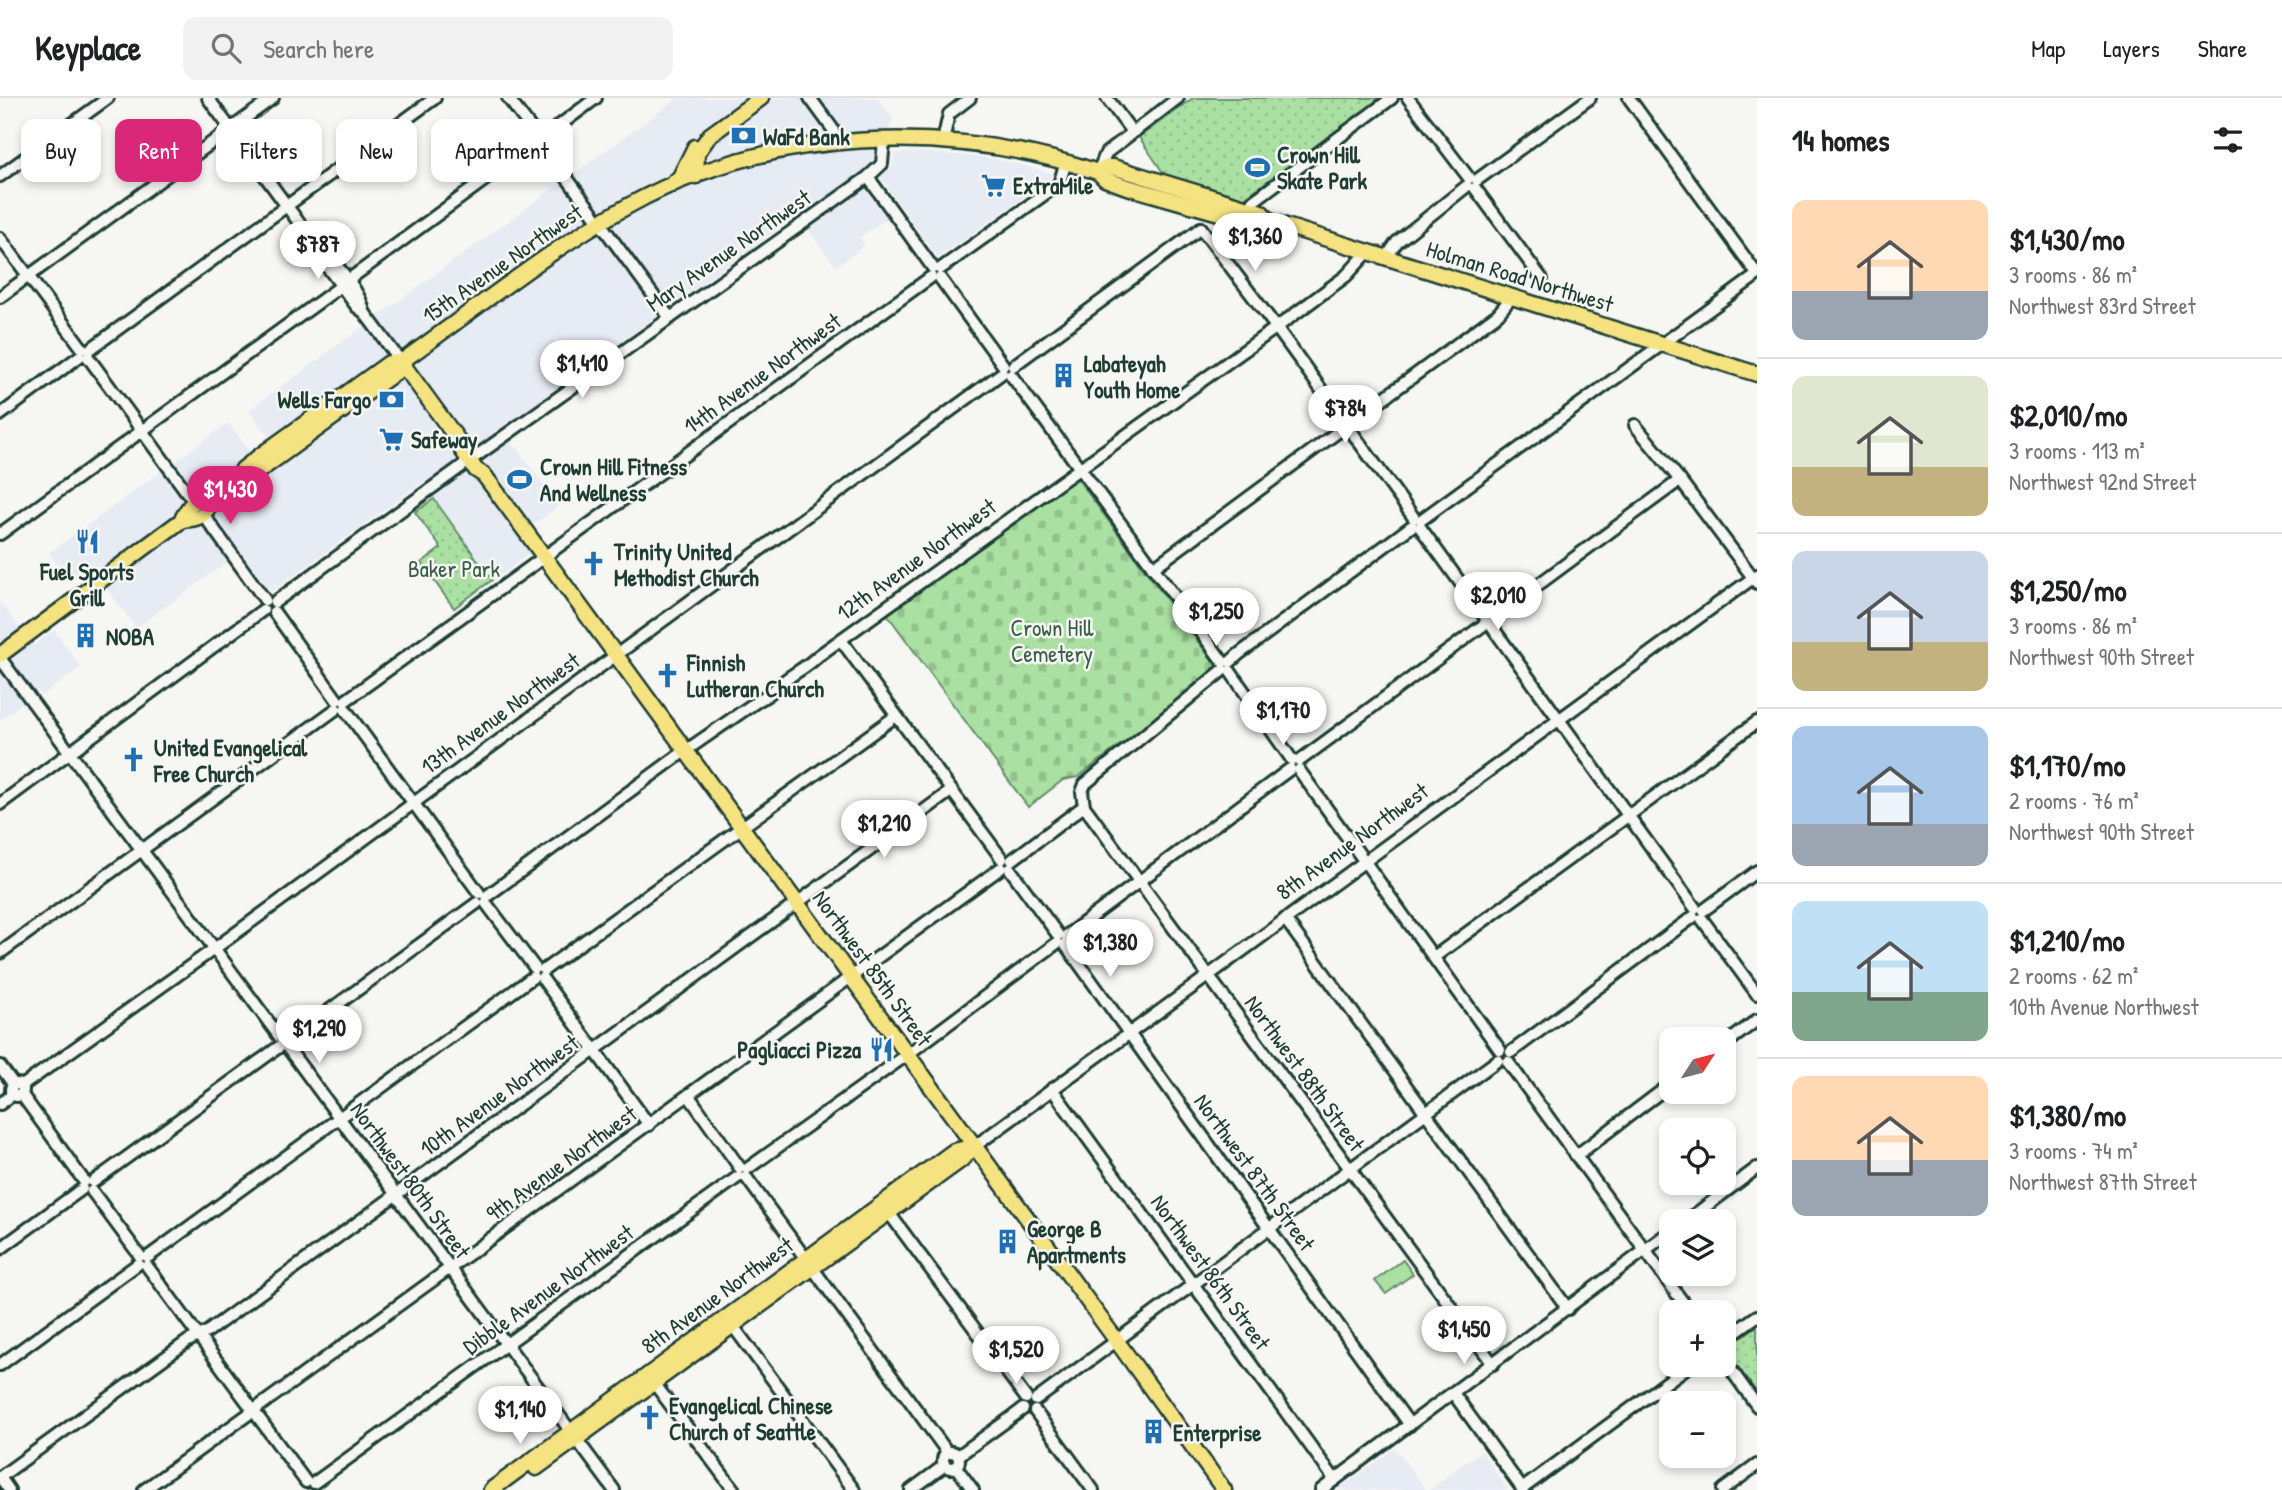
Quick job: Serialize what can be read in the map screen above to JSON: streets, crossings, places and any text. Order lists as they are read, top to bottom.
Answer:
{
  "streets": {
    "main road": [
      "15th Avenue Northwest",
      "Holman Road Northwest",
      "8th Avenue Northwest",
      "Northwest 85th Street"
    ],
    "street": [
      "Mary Avenue Northwest",
      "14th Avenue Northwest",
      "12th Avenue Northwest",
      "13th Avenue Northwest",
      "Northwest 88th Street",
      "10th Avenue Northwest",
      "9th Avenue Northwest",
      "Northwest 87th Street",
      "Northwest 80th Street",
      "Northwest 86th Street",
      "Dibble Avenue Northwest"
    ]
  },
  "crossings": [
    ["Mary Avenue Northwest", "Holman Road Northwest"],
    ["Mary Avenue Northwest", "Northwest 85th Street"],
    ["Mary Avenue Northwest", "Northwest 80th Street"],
    ["15th Avenue Northwest", "Holman Road Northwest"],
    ["15th Avenue Northwest", "Northwest 85th Street"],
    ["Holman Road Northwest", "14th Avenue Northwest"],
    ["Holman Road Northwest", "12th Avenue Northwest"],
    ["14th Avenue Northwest", "Northwest 85th Street"],
    ["14th Avenue Northwest", "Northwest 80th Street"],
    ["12th Avenue Northwest", "Northwest 85th Street"],
    ["12th Avenue Northwest", "Northwest 87th Street"],
    ["12th Avenue Northwest", "Northwest 80th Street"],
    ["13th Avenue Northwest", "Northwest 85th Street"],
    ["13th Avenue Northwest", "Northwest 80th Street"],
    ["8th Avenue Northwest", "Northwest 85th Street"],
    ["8th Avenue Northwest", "Northwest 88th Street"],
    ["8th Avenue Northwest", "Northwest 87th Street"],
    ["8th Avenue Northwest", "Northwest 80th Street"],
    ["8th Avenue Northwest", "Northwest 86th Street"],
    ["Northwest 85th Street", "10th Avenue Northwest"],
    ["Northwest 85th Street", "9th Avenue Northwest"],
    ["Northwest 85th Street", "Dibble Avenue Northwest"],
    ["Northwest 88th Street", "9th Avenue Northwest"],
    ["Northwest 88th Street", "Dibble Avenue Northwest"],
    ["10th Avenue Northwest", "Northwest 87th Street"],
    ["10th Avenue Northwest", "Northwest 80th Street"],
    ["9th Avenue Northwest", "Northwest 87th Street"],
    ["9th Avenue Northwest", "Northwest 80th Street"],
    ["Northwest 87th Street", "Dibble Avenue Northwest"],
    ["Northwest 80th Street", "Dibble Avenue Northwest"]
  ],
  "parks": ["Baker Park", "Crown Hill Cemetery"],
  "places": {
    "bank": ["WaFd Bank", "Wells Fargo"],
    "sports": ["Crown Hill Skate Park", "Crown Hill Fitness And Wellness"],
    "supermarket": ["ExtraMile", "Safeway"],
    "building": [
      "Labateyah Youth Home",
      "NOBA",
      "George B Apartments",
      "Enterprise"
    ],
    "restaurant": ["Fuel Sports Grill", "Pagliacci Pizza"],
    "church": [
      "Trinity United Methodist Church",
      "Finnish Lutheran Church",
      "United Evangelical Free Church",
      "Evangelical Chinese Church of Seattle"
    ]
  },
  "north": "top right",
  "page": {
    "header": "Keyplace",
    "search": "Search here",
    "nav": ["Map", "Layers", "Share"],
    "heading": "14 homes",
    "chip": [
      "Buy",
      "Rent",
      "Filters",
      "New",
      "Apartment"
    ],
    "list": [
      {
        "name": "$1,430/mo",
        "note": "3 rooms · 86 m² · Northwest 83rd Street"
      },
      {
        "name": "$2,010/mo",
        "note": "3 rooms · 113 m² · Northwest 92nd Street"
      },
      {
        "name": "$1,250/mo",
        "note": "3 rooms · 86 m² · Northwest 90th Street"
      },
      {
        "name": "$1,170/mo",
        "note": "2 rooms · 76 m² · Northwest 90th Street"
      },
      {
        "name": "$1,210/mo",
        "note": "2 rooms · 62 m² · 10th Avenue Northwest"
      },
      {
        "name": "$1,380/mo",
        "note": "3 rooms · 74 m² · Northwest 87th Street"
      }
    ],
    "price": [
      "$1,360",
      "$787",
      "$1,410",
      "$784",
      "$1,430",
      "$2,010",
      "$1,250",
      "$1,170",
      "$1,210",
      "$1,380",
      "$1,290",
      "$1,450",
      "$1,520",
      "$1,140"
    ],
    "map_buttons": ["+", "−"]
  }
}
